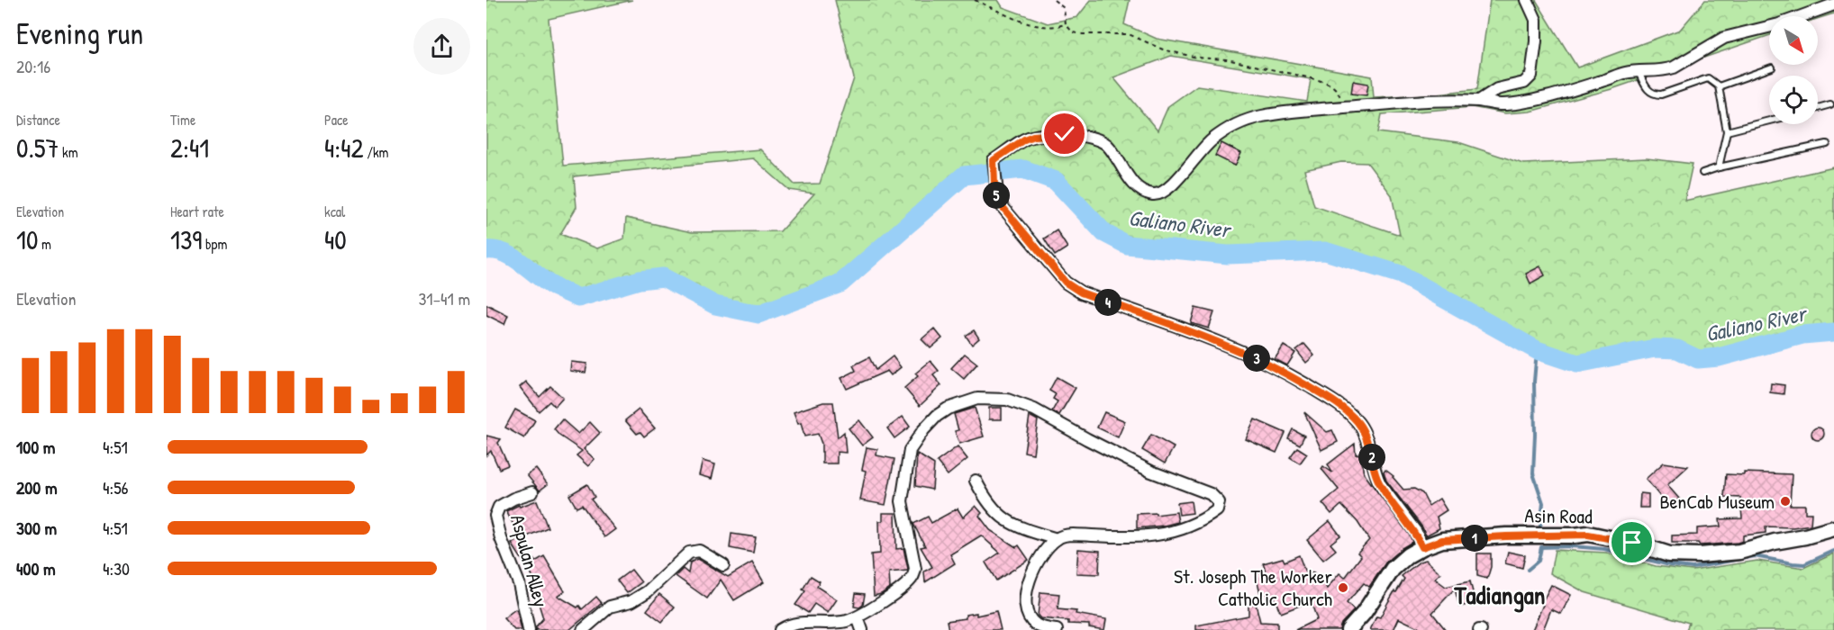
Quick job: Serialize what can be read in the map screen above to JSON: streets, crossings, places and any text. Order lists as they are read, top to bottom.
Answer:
{
  "streets": {
    "main road": ["Asin Road"],
    "street": ["Aspulan Alley"]
  },
  "districts": ["Tadiangan"],
  "water": ["Galiano River"],
  "places": ["BenCab Museum", "St. Joseph The Worker Catholic Church"],
  "north": "bottom right",
  "page": {
    "heading": ["Evening run", "20:16"],
    "stats": [
      ["Distance", "0.57 km"],
      ["Time", "2:41"],
      ["Pace", "4:42 /km"],
      ["Elevation", "10 m"],
      ["Heart rate", "139 bpm"],
      ["kcal", "40"]
    ],
    "pins": [
      "5",
      "4",
      "3",
      "2",
      "1"
    ],
    "chart": ["Elevation", "31–41 m"],
    "list": [
      {
        "name": "100 m",
        "note": "4:51"
      },
      {
        "name": "200 m",
        "note": "4:56"
      },
      {
        "name": "300 m",
        "note": "4:51"
      },
      {
        "name": "400 m",
        "note": "4:30"
      }
    ]
  }
}
